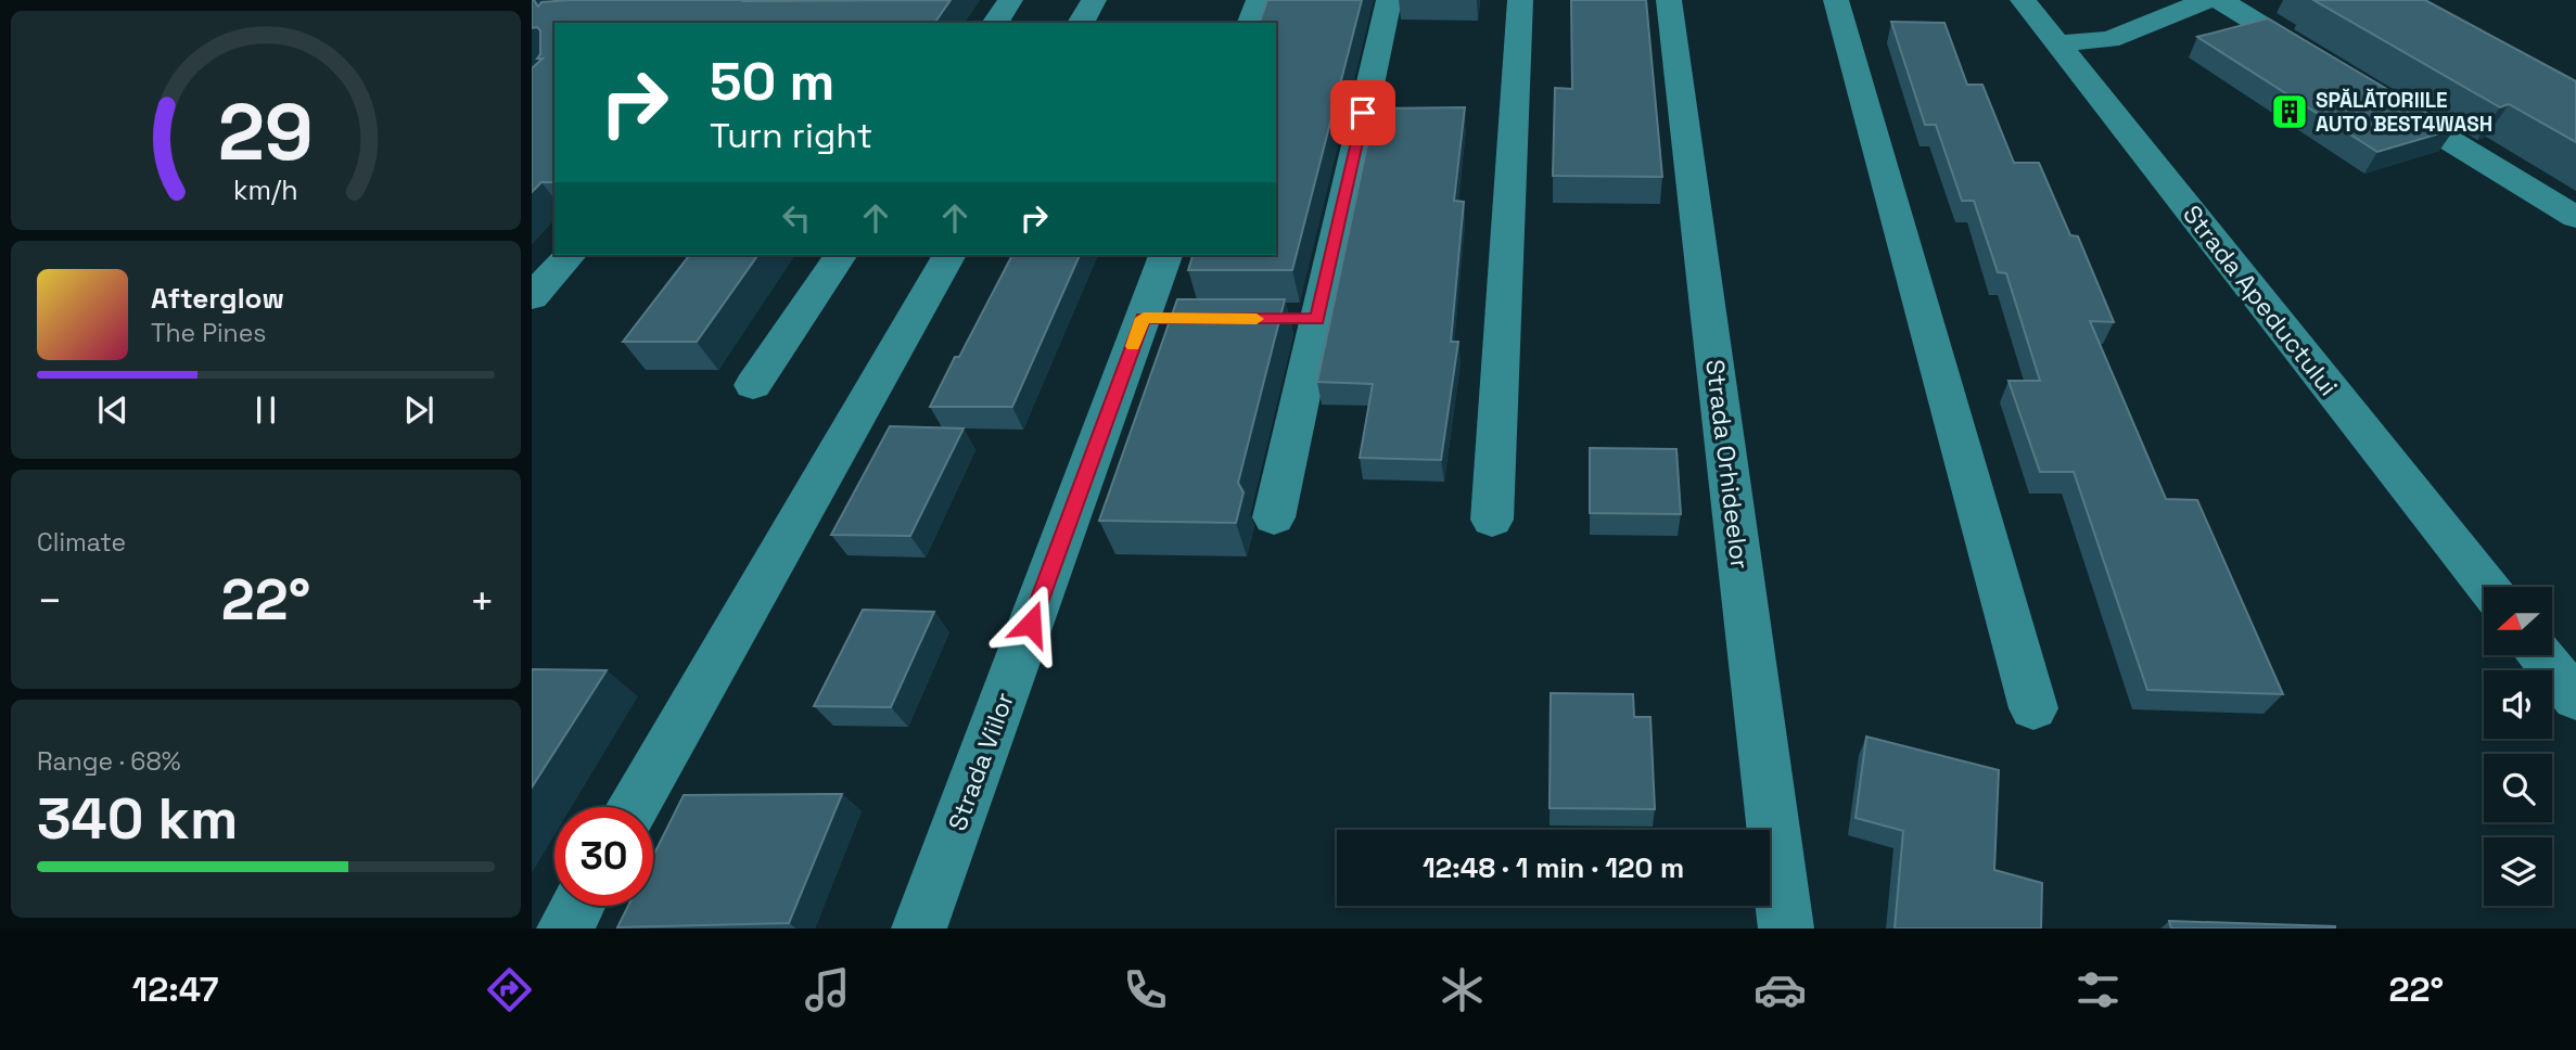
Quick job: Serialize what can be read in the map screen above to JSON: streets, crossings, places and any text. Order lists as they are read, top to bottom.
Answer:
{
  "streets": {
    "street": ["Strada Apeductului", "Strada Orhideelor", "Strada Viilor"]
  },
  "places": {
    "building": ["SPĂLĂTORIILE AUTO BEST4WASH"]
  },
  "north": "left",
  "page": {
    "turn": ["50 m", "Turn right"],
    "song": ["Afterglow", "The Pines"],
    "tile": [
      "Climate",
      ["Range · 68%", "340 km"]
    ],
    "heat": ["−", "22°", "+"],
    "limit": "30",
    "trip": "12:48 · 1 min · 120 m",
    "tabs": ["12:47", "22°"],
    "gauge": ["29", "km/h"]
  }
}
